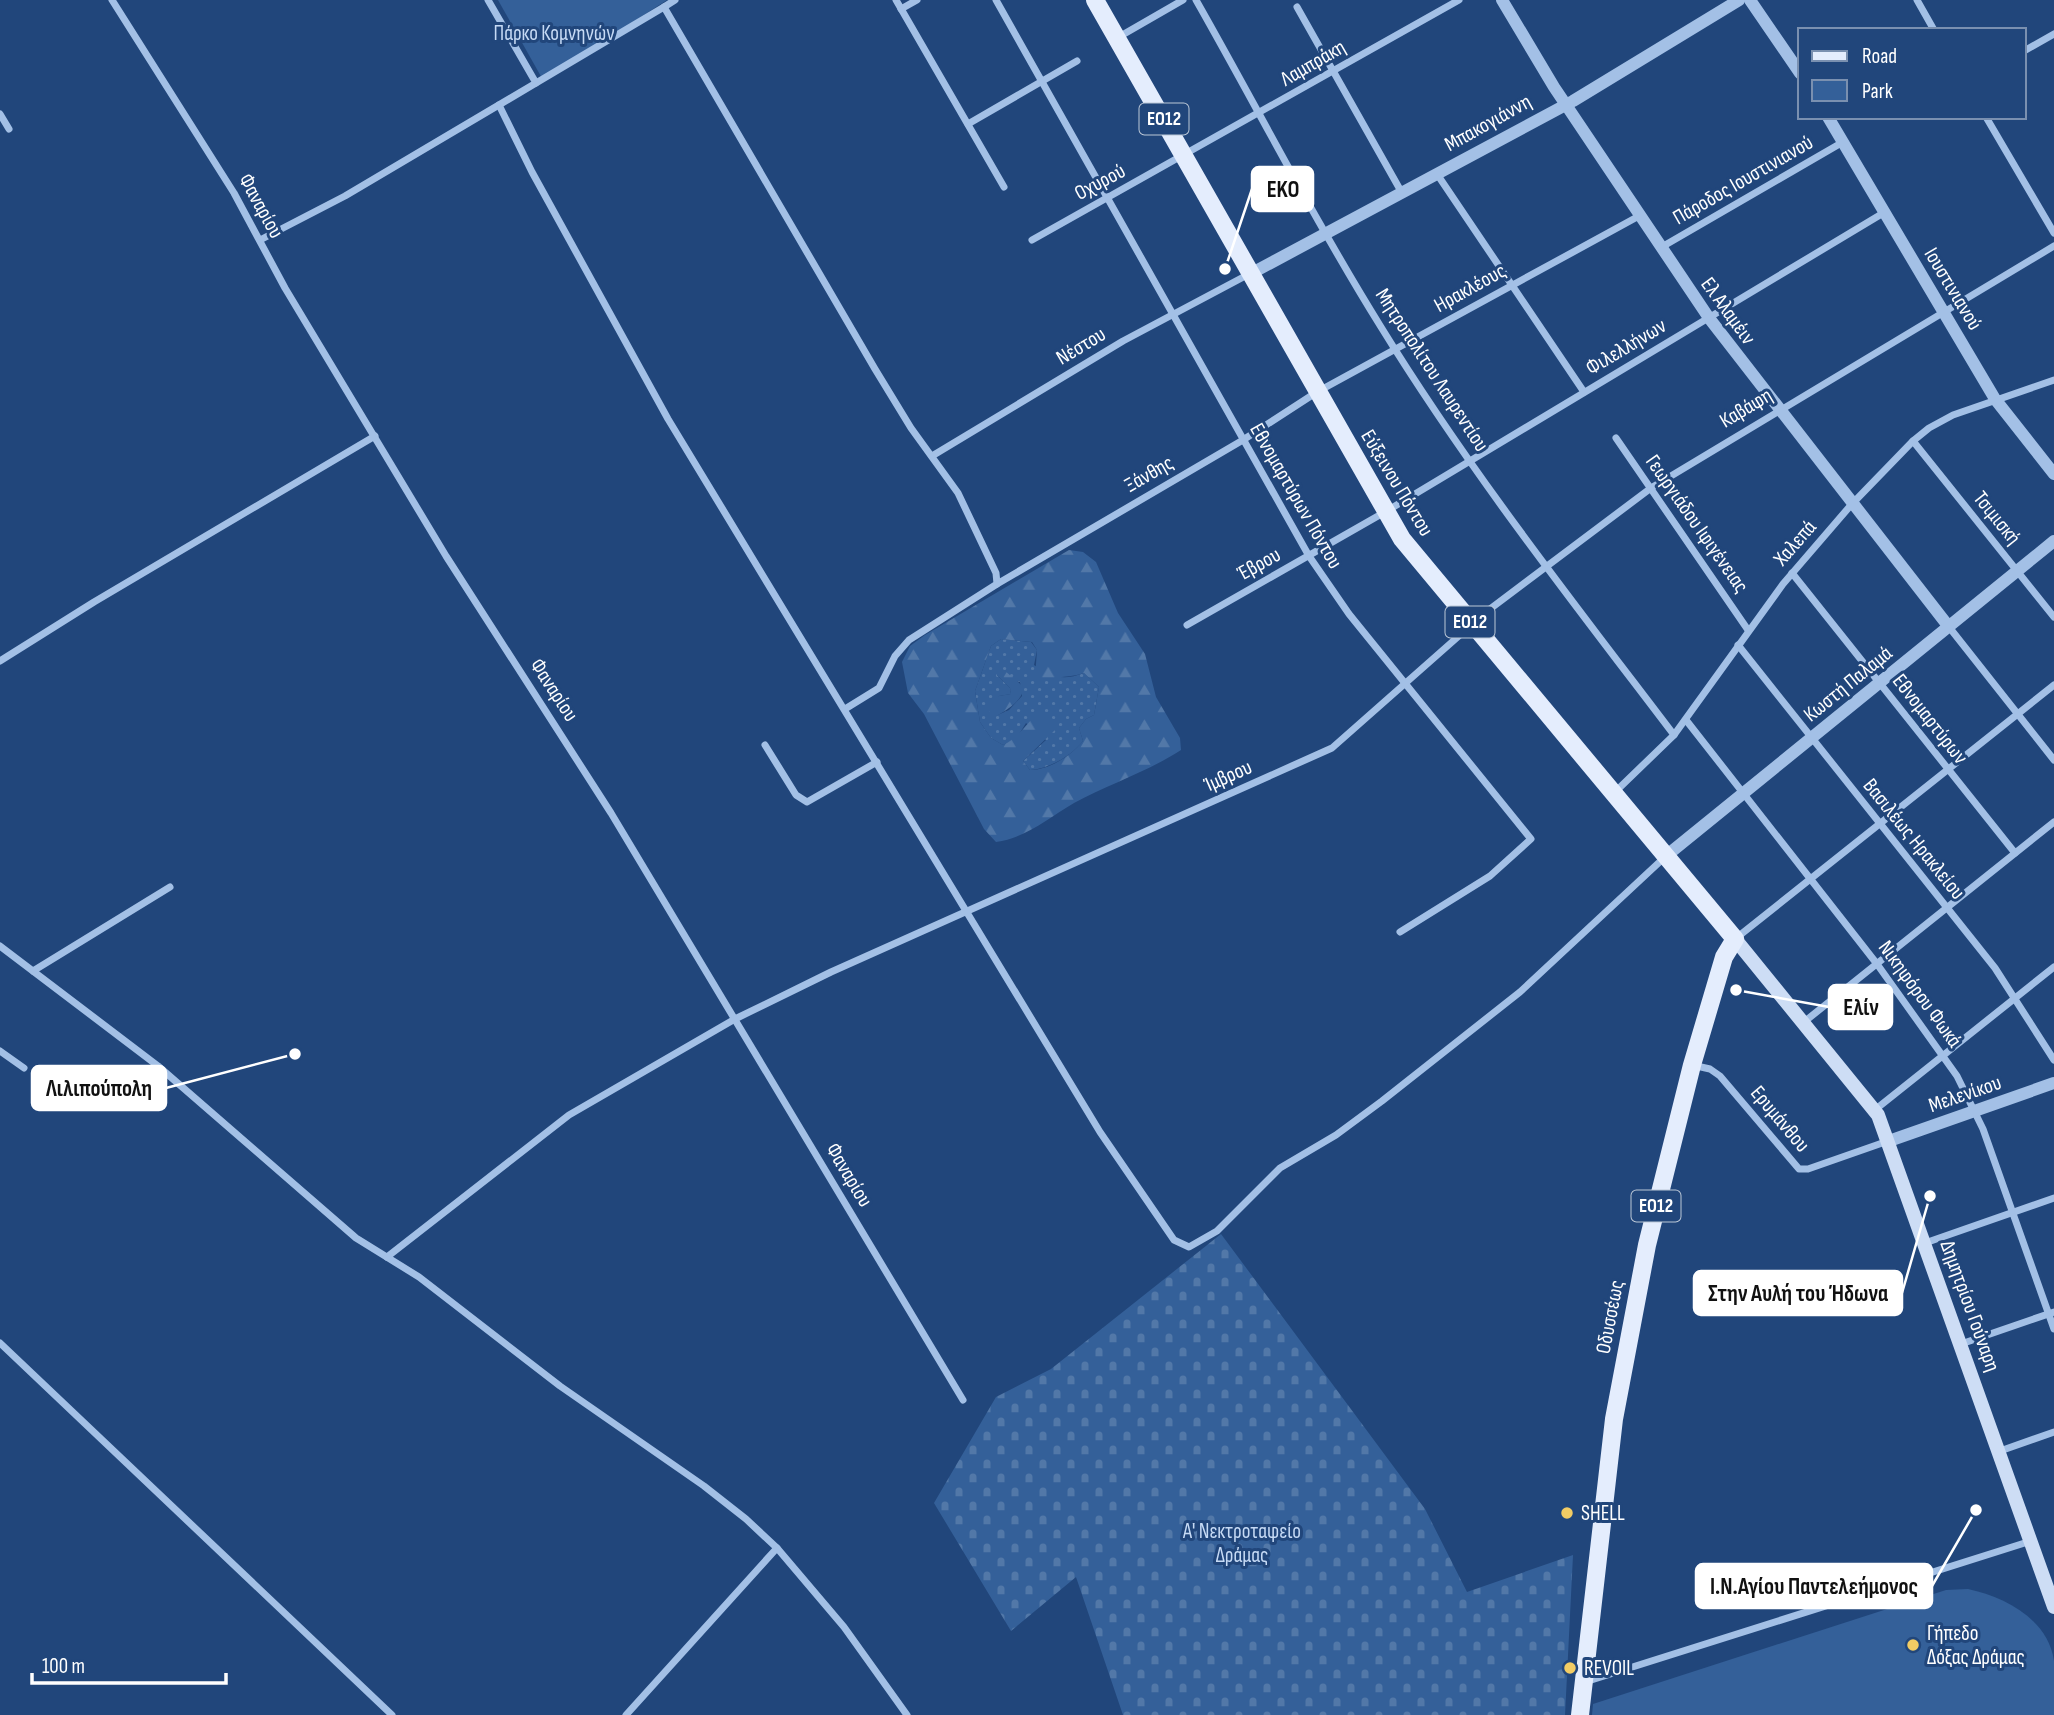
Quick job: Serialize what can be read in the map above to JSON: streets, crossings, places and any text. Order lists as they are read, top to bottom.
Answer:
{
  "streets": {
    "main road": [
      "ΕΟ12",
      "Εύξεινου Πόντου",
      "Δημητρίου Γούναρη",
      "Οδυσσέως"
    ],
    "street": [
      "Λαμπράκη",
      "Μπακογιάννη",
      "Πάροδος Ιουστινιανού",
      "Οχυρού",
      "Φαναρίου",
      "Ηρακλέους",
      "Ιουστινιανού",
      "Ελ Αλαμέιν",
      "Νέστου",
      "Φιλελλήνων",
      "Μητροπολίτου Λαυρεντίου",
      "Καβάφη",
      "Ξάνθης",
      "Εθνομαρτύρων Πόντου",
      "Τσιμισκή",
      "Γεωργιάδου Ιφιγένειας",
      "Χαλεπά",
      "Έβρου",
      "Κωστή Παλαμά",
      "Εθνομαρτύρων",
      "Ίμβρου",
      "Βασιλέως Ηρακλείου",
      "Νικηφόρου Φωκά",
      "Μελενίκου",
      "Ερυμάνθου"
    ]
  },
  "crossings": [
    ["Λαμπράκη", "Οχυρού"],
    ["Λαμπράκη", "Μητροπολίτου Λαυρεντίου"],
    ["Λαμπράκη", "Εύξεινου Πόντου"],
    ["Μπακογιάννη", "Ελ Αλαμέιν"],
    ["Μπακογιάννη", "Νέστου"],
    ["Μπακογιάννη", "Μητροπολίτου Λαυρεντίου"],
    ["Μπακογιάννη", "Εύξεινου Πόντου"],
    ["Πάροδος Ιουστινιανού", "Ιουστινιανού"],
    ["Πάροδος Ιουστινιανού", "Ελ Αλαμέιν"],
    ["Οχυρού", "Εύξεινου Πόντου"],
    ["Οχυρού", "Εθνομαρτύρων Πόντου"],
    ["Φαναρίου", "Ίμβρου"],
    ["Ηρακλέους", "Ελ Αλαμέιν"],
    ["Ηρακλέους", "Μητροπολίτου Λαυρεντίου"],
    ["Ηρακλέους", "Ξάνθης"],
    ["Ηρακλέους", "Εύξεινου Πόντου"],
    ["Ιουστινιανού", "Φιλελλήνων"],
    ["Ιουστινιανού", "Καβάφη"],
    ["Ιουστινιανού", "Χαλεπά"],
    ["Ελ Αλαμέιν", "Φιλελλήνων"],
    ["Ελ Αλαμέιν", "Καβάφη"],
    ["Ελ Αλαμέιν", "Χαλεπά"],
    ["Ελ Αλαμέιν", "Κωστή Παλαμά"],
    ["Νέστου", "Εύξεινου Πόντου"],
    ["Νέστου", "Εθνομαρτύρων Πόντου"],
    ["Φιλελλήνων", "Μητροπολίτου Λαυρεντίου"],
    ["Φιλελλήνων", "Εύξεινου Πόντου"],
    ["Φιλελλήνων", "Έβρου"],
    ["Μητροπολίτου Λαυρεντίου", "Καβάφη"],
    ["Μητροπολίτου Λαυρεντίου", "Χαλεπά"],
    ["Καβάφη", "Εύξεινου Πόντου"],
    ["Καβάφη", "Γεωργιάδου Ιφιγένειας"],
    ["Καβάφη", "Ίμβρου"],
    ["Ξάνθης", "Εύξεινου Πόντου"],
    ["Ξάνθης", "Εθνομαρτύρων Πόντου"],
    ["Εύξεινου Πόντου", "Χαλεπά"],
    ["Εύξεινου Πόντου", "Έβρου"],
    ["Εύξεινου Πόντου", "Κωστή Παλαμά"],
    ["Εύξεινου Πόντου", "Ίμβρου"],
    ["Εύξεινου Πόντου", "Δημητρίου Γούναρη"],
    ["Εύξεινου Πόντου", "Οδυσσέως"],
    ["Εθνομαρτύρων Πόντου", "Έβρου"],
    ["Εθνομαρτύρων Πόντου", "Ίμβρου"],
    ["Τσιμισκή", "Χαλεπά"],
    ["Τσιμισκή", "Κωστή Παλαμά"],
    ["Γεωργιάδου Ιφιγένειας", "Χαλεπά"],
    ["Χαλεπά", "Εθνομαρτύρων"],
    ["Χαλεπά", "Βασιλέως Ηρακλείου"],
    ["Χαλεπά", "Νικηφόρου Φωκά"],
    ["Κωστή Παλαμά", "Εθνομαρτύρων"],
    ["Κωστή Παλαμά", "Βασιλέως Ηρακλείου"],
    ["Κωστή Παλαμά", "Νικηφόρου Φωκά"],
    ["Νικηφόρου Φωκά", "Μελενίκου"],
    ["Μελενίκου", "Ερυμάνθου"],
    ["Μελενίκου", "Δημητρίου Γούναρη"],
    ["Ερυμάνθου", "Δημητρίου Γούναρη"],
    ["Ερυμάνθου", "Οδυσσέως"],
    ["Δημητρίου Γούναρη", "Οδυσσέως"]
  ],
  "parks": ["Πάρκο Κομνηνών", "Α' Νεκτροταφείο Δράμας"],
  "places": [
    "EKO",
    "Ελίν",
    "Λιλιπούπολη",
    "Στην Αυλή του Ήδωνα",
    "Ι.Ν.Αγίου Παντελεήμονος",
    "SHELL",
    "Γήπεδο Δόξας Δράμας",
    "REVOIL"
  ],
  "legend": ["Road", "Park"],
  "scale_bar": "100 m"
}
